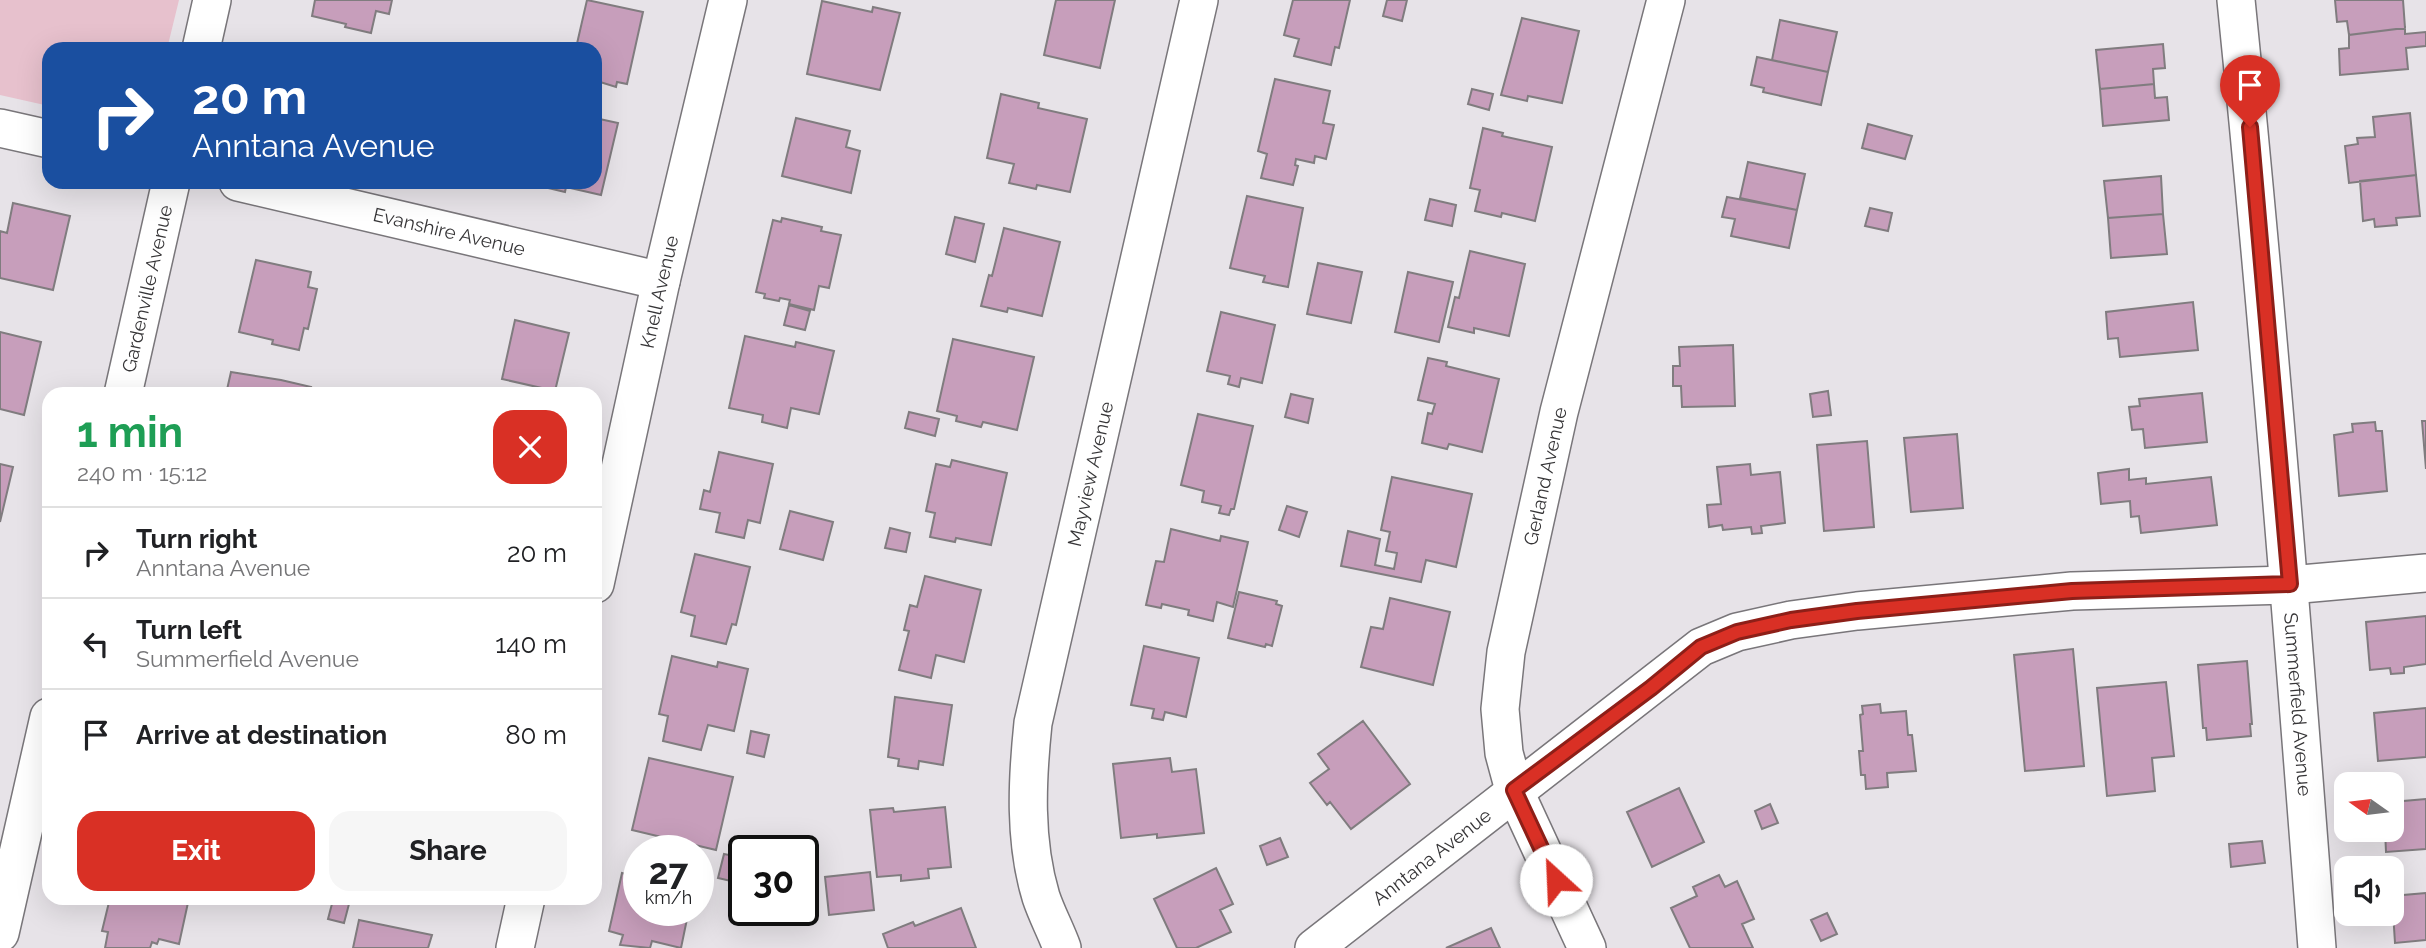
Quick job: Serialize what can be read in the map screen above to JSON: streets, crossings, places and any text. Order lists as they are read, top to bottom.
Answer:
{
  "streets": {
    "street": [
      "Evanshire Avenue",
      "Gardenville Avenue",
      "Knell Avenue",
      "Mayview Avenue",
      "Gerland Avenue",
      "Summerfield Avenue",
      "Anntana Avenue"
    ]
  },
  "crossings": [
    ["Evanshire Avenue", "Knell Avenue"],
    ["Gerland Avenue", "Anntana Avenue"],
    ["Summerfield Avenue", "Anntana Avenue"]
  ],
  "north": "left",
  "page": {
    "turn": ["20 m", "Anntana Avenue"],
    "heading": ["1 min", "240 m · 15:12"],
    "list": [
      {
        "name": "Turn right",
        "note": "Anntana Avenue",
        "value": "20 m"
      },
      {
        "name": "Turn left",
        "note": "Summerfield Avenue",
        "value": "140 m"
      },
      {
        "name": "Arrive at destination",
        "value": "80 m"
      }
    ],
    "buttons": ["Exit", "Share"],
    "speed": "27 km/h",
    "limit": "30"
  }
}
